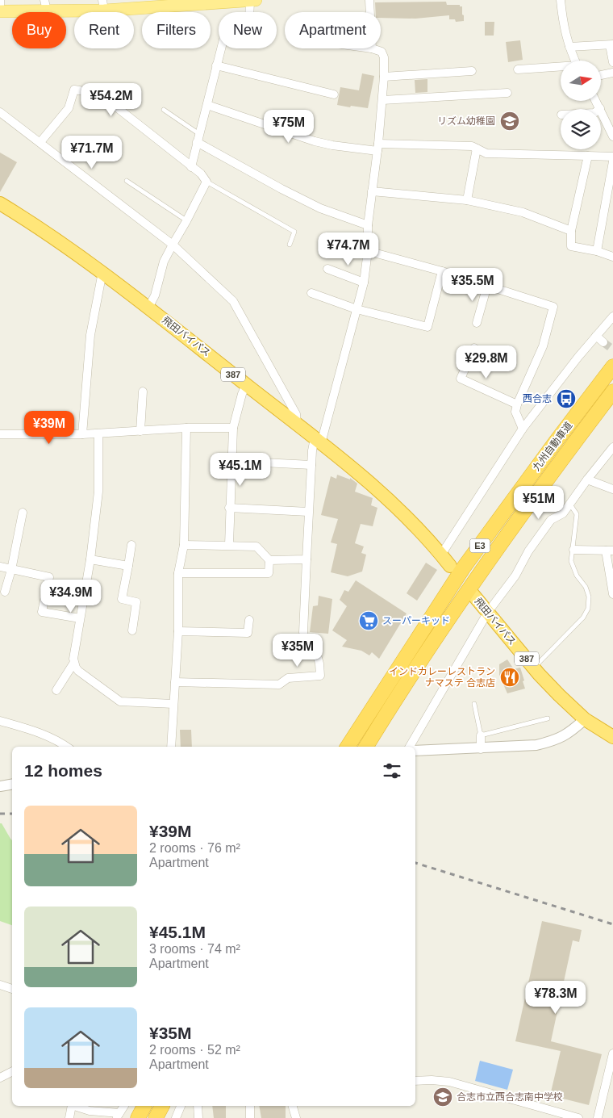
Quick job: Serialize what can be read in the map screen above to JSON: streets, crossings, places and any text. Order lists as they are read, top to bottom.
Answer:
{
  "streets": {
    "highway": [
      "飛田バイパス",
      "387",
      "九州自動車道",
      "E3"
    ]
  },
  "crossings": [
    ["飛田バイパス", "387"]
  ],
  "places": {
    "school or university": ["リズム幼稚園", "合志市立西合志南中学校"],
    "bus stop": ["西合志"],
    "supermarket": ["スーパーキッド"],
    "restaurant": ["インドカレーレストラン ナマステ 合志店"]
  },
  "north": "right",
  "page": {
    "chip": [
      "Buy",
      "Rent",
      "Filters",
      "New",
      "Apartment"
    ],
    "price": [
      "¥54.2M",
      "¥75M",
      "¥71.7M",
      "¥74.7M",
      "¥35.5M",
      "¥29.8M",
      "¥39M",
      "¥45.1M",
      "¥51M",
      "¥34.9M",
      "¥35M",
      "¥78.3M"
    ],
    "heading": "12 homes",
    "list": [
      {
        "name": "¥39M",
        "note": "2 rooms · 76 m² · Apartment"
      },
      {
        "name": "¥45.1M",
        "note": "3 rooms · 74 m² · Apartment"
      },
      {
        "name": "¥35M",
        "note": "2 rooms · 52 m² · Apartment"
      }
    ]
  }
}
